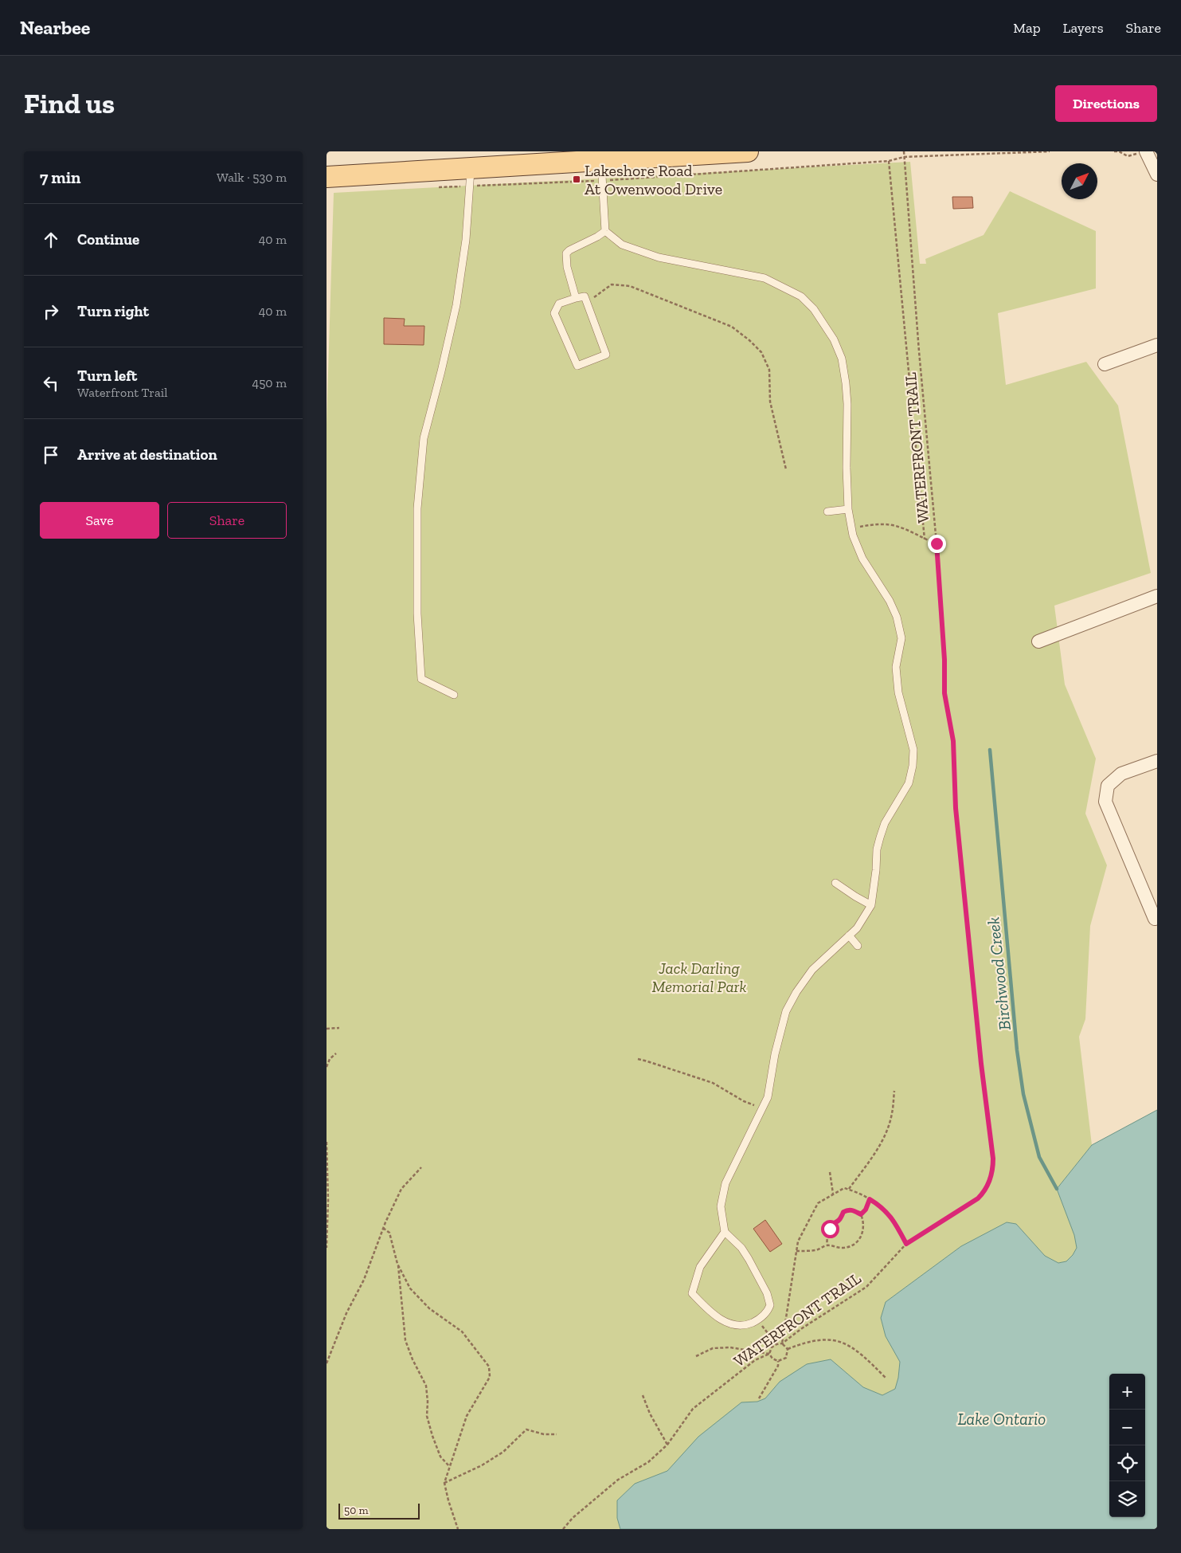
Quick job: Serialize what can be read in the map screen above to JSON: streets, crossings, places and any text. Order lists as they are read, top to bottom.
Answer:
{
  "streets": {
    "path": ["WATERFRONT TRAIL"]
  },
  "water": ["Birchwood Creek", "Lake Ontario"],
  "parks": ["Jack Darling Memorial Park"],
  "places": {
    "transit": ["Lakeshore Road At Owenwood Drive"]
  },
  "scale_bar": "50 m",
  "north": "top right",
  "page": {
    "header": "Nearbee",
    "nav": ["Map", "Layers", "Share"],
    "buttons": [
      "Directions",
      ["Save", "Share"]
    ],
    "title": "Find us",
    "heading": ["7 min", "Walk · 530 m"],
    "list": [
      ["Continue", "40 m"],
      ["Turn right", "40 m"],
      ["Turn left", "Waterfront Trail", "450 m"],
      "Arrive at destination"
    ],
    "map_buttons": ["+", "−"],
    "scale": "50 m"
  }
}
